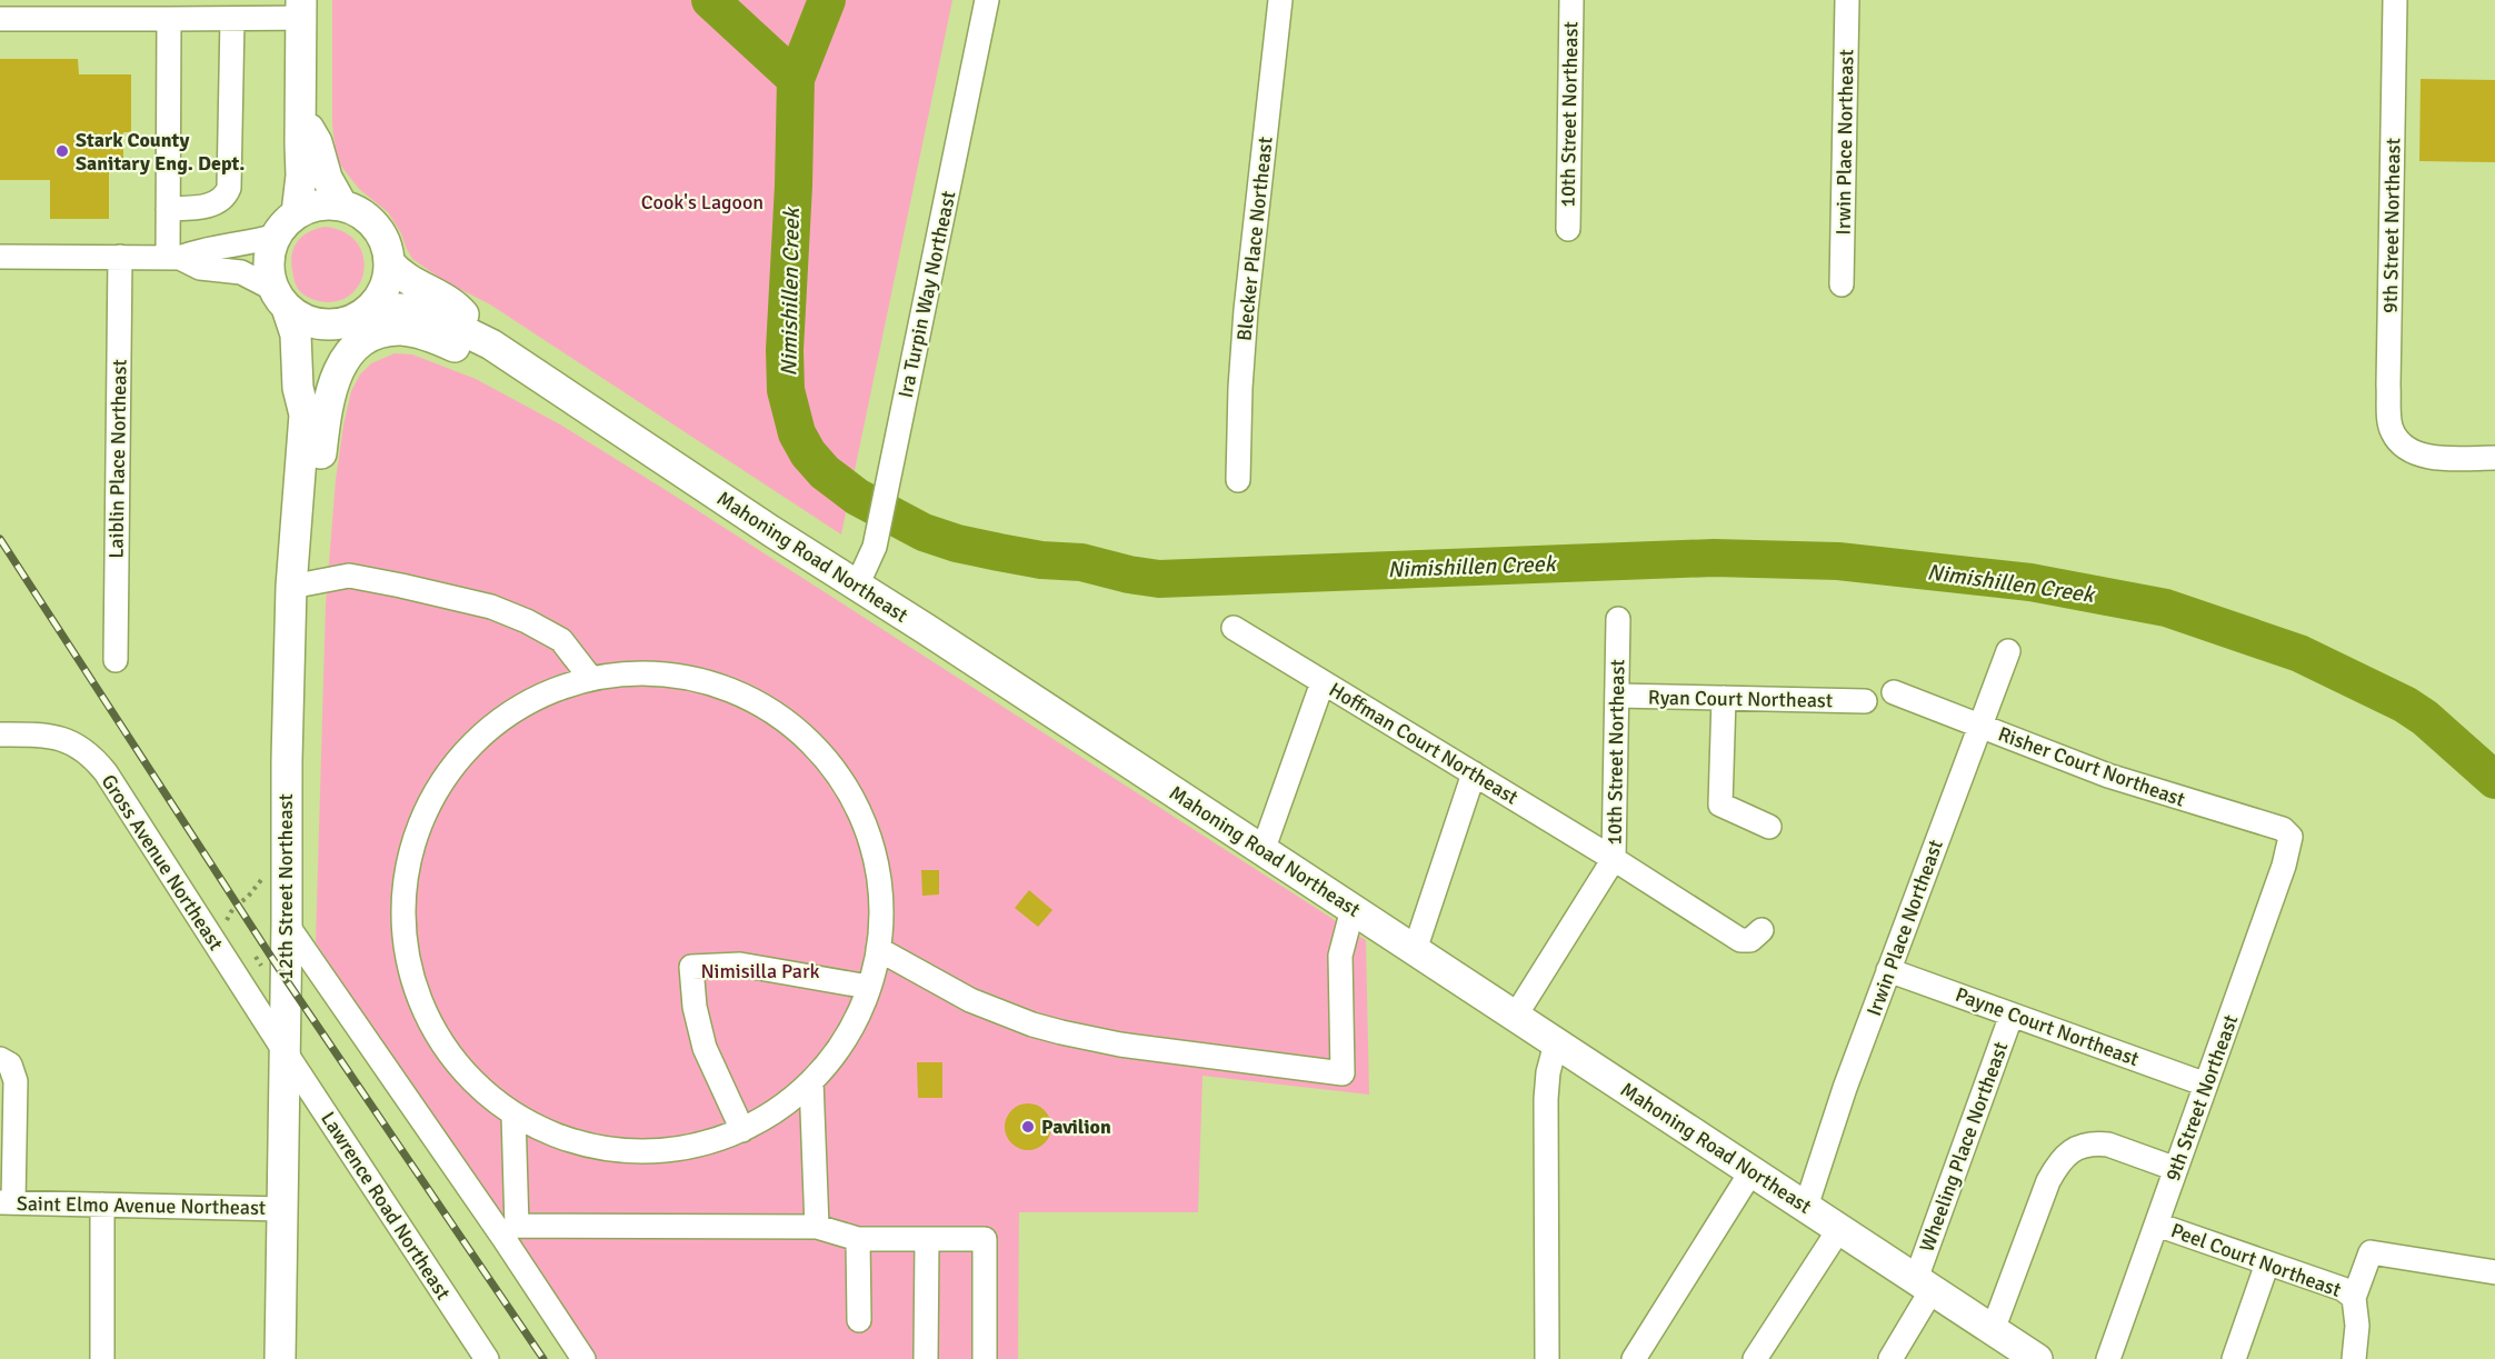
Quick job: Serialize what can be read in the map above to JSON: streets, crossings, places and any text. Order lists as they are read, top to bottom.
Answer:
{
  "streets": {
    "main road": ["Mahoning Road Northeast", "12th Street Northeast"],
    "street": [
      "10th Street Northeast",
      "Irwin Place Northeast",
      "9th Street Northeast",
      "Blecker Place Northeast",
      "Ira Turpin Way Northeast",
      "Laiblin Place Northeast",
      "Ryan Court Northeast",
      "Hoffman Court Northeast",
      "Risher Court Northeast",
      "Gross Avenue Northeast",
      "Payne Court Northeast",
      "Wheeling Place Northeast",
      "Saint Elmo Avenue Northeast",
      "Lawrence Road Northeast",
      "Peel Court Northeast"
    ]
  },
  "crossings": [
    ["10th Street Northeast", "Mahoning Road Northeast"],
    ["10th Street Northeast", "Ryan Court Northeast"],
    ["10th Street Northeast", "Hoffman Court Northeast"],
    ["Irwin Place Northeast", "Mahoning Road Northeast"],
    ["Irwin Place Northeast", "Risher Court Northeast"],
    ["Irwin Place Northeast", "Payne Court Northeast"],
    ["9th Street Northeast", "Risher Court Northeast"],
    ["9th Street Northeast", "Payne Court Northeast"],
    ["9th Street Northeast", "Peel Court Northeast"],
    ["Ira Turpin Way Northeast", "Mahoning Road Northeast"],
    ["Mahoning Road Northeast", "12th Street Northeast"],
    ["Mahoning Road Northeast", "Wheeling Place Northeast"],
    ["Gross Avenue Northeast", "12th Street Northeast"],
    ["Gross Avenue Northeast", "Lawrence Road Northeast"],
    ["12th Street Northeast", "Saint Elmo Avenue Northeast"],
    ["12th Street Northeast", "Lawrence Road Northeast"],
    ["Payne Court Northeast", "Wheeling Place Northeast"]
  ],
  "water": ["Nimishillen Creek"],
  "parks": ["Cook's Lagoon", "Nimisilla Park"],
  "places": ["Stark County Sanitary Eng. Dept.", "Pavilion"]
}
